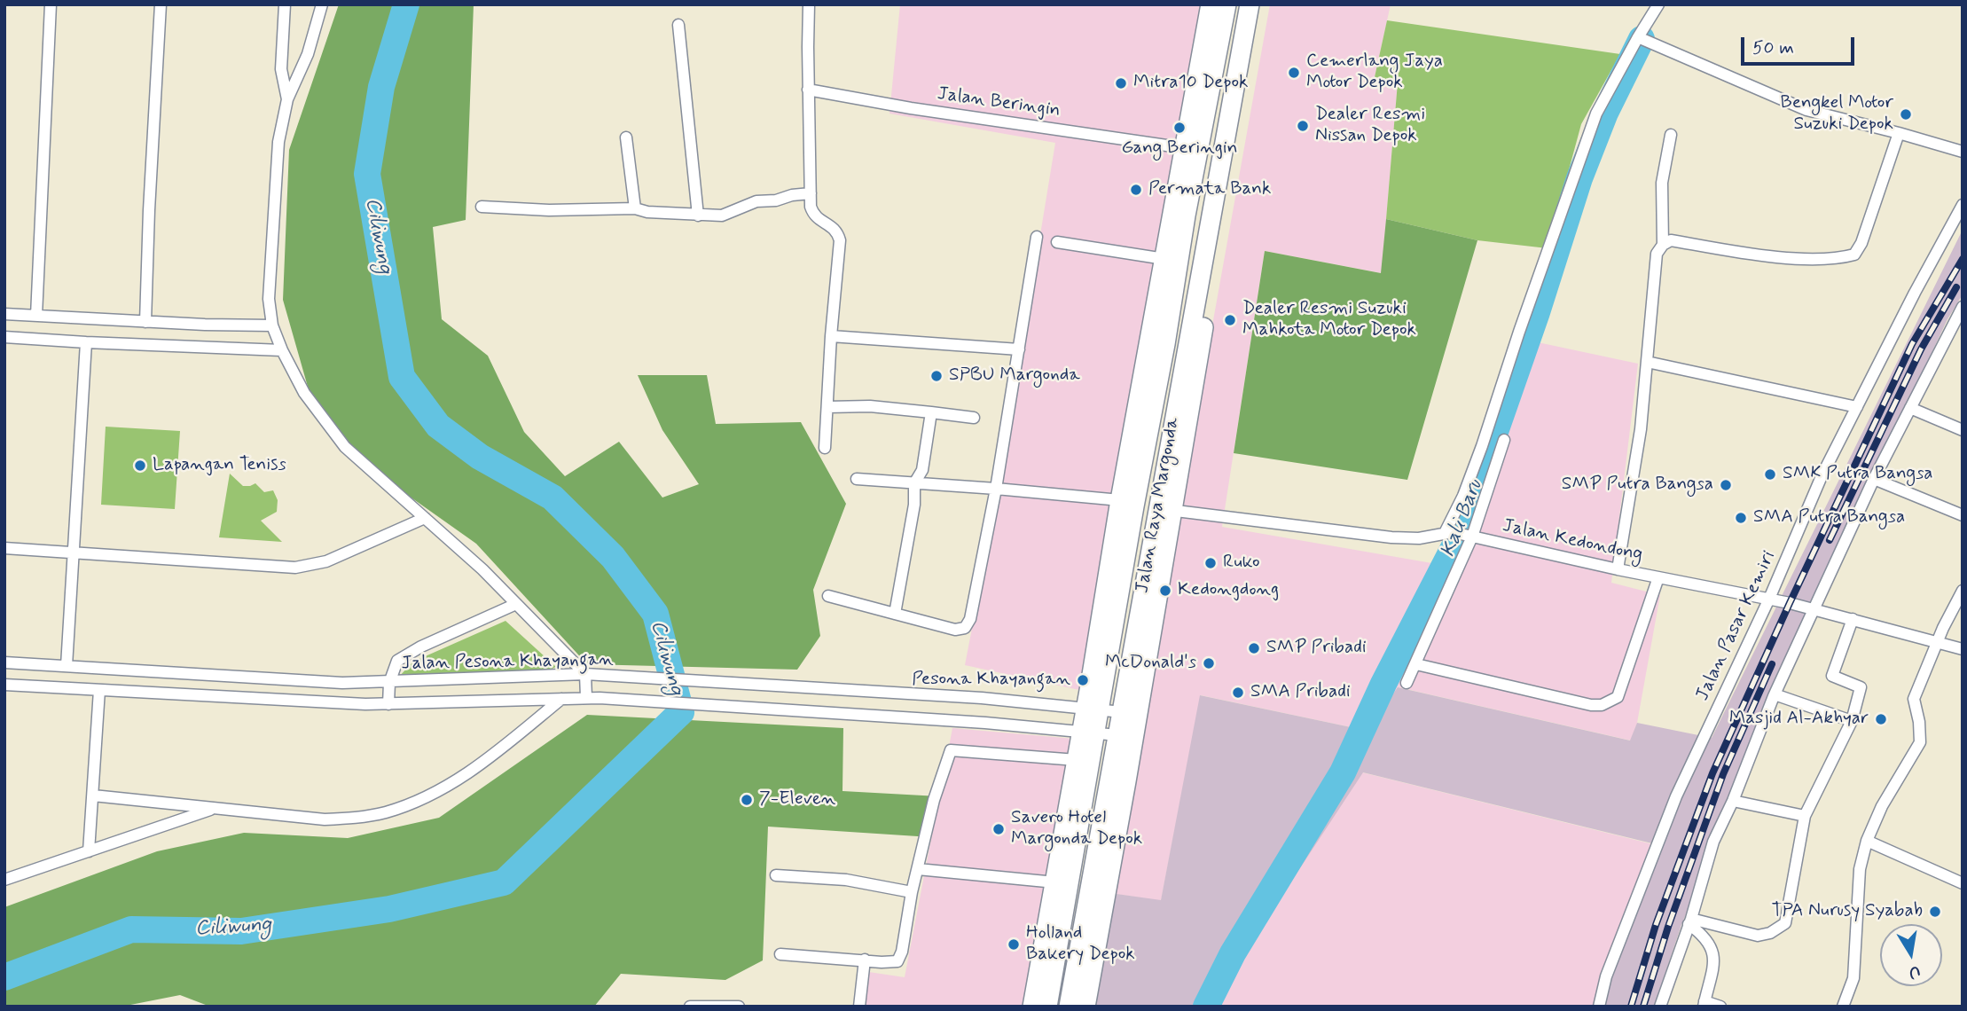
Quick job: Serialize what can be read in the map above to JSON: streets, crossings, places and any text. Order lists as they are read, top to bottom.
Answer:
{
  "streets": {
    "highway": ["Jalan Raya Margonda"],
    "street": [
      "Jalan Beringin",
      "Jalan Kedondong",
      "Jalan Pasar Kemiri",
      "Jalan Pesona Khayangan"
    ]
  },
  "crossings": [
    ["Jalan Beringin", "Jalan Raya Margonda"],
    ["Jalan Raya Margonda", "Jalan Kedondong"],
    ["Jalan Raya Margonda", "Jalan Pesona Khayangan"],
    ["Jalan Kedondong", "Jalan Pasar Kemiri"]
  ],
  "water": ["Ciliwung", "Kali Baru"],
  "places": [
    "Cemerlang Jaya Motor Depok",
    "Mitra10 Depok",
    "Bengkel Motor Suzuki Depok",
    "Dealer Resmi Nissan Depok",
    "Gang Beringin",
    "Permata Bank",
    "Dealer Resmi Suzuki Mahkota Motor Depok",
    "SPBU Margonda",
    "Lapangan Teniss",
    "SMK Putra Bangsa",
    "SMP Putra Bangsa",
    "SMA Putra Bangsa",
    "Ruko",
    "Kedongdong",
    "SMP Pribadi",
    "McDonald's",
    "Pesona Khayangan",
    "SMA Pribadi",
    "Masjid Al-Akhyar",
    "7-Eleven",
    "Savero Hotel Margonda Depok",
    "TPA Nurusy Syabab",
    "Holland Bakery Depok"
  ],
  "scale_bar": "50 m",
  "north": "bottom"
}
